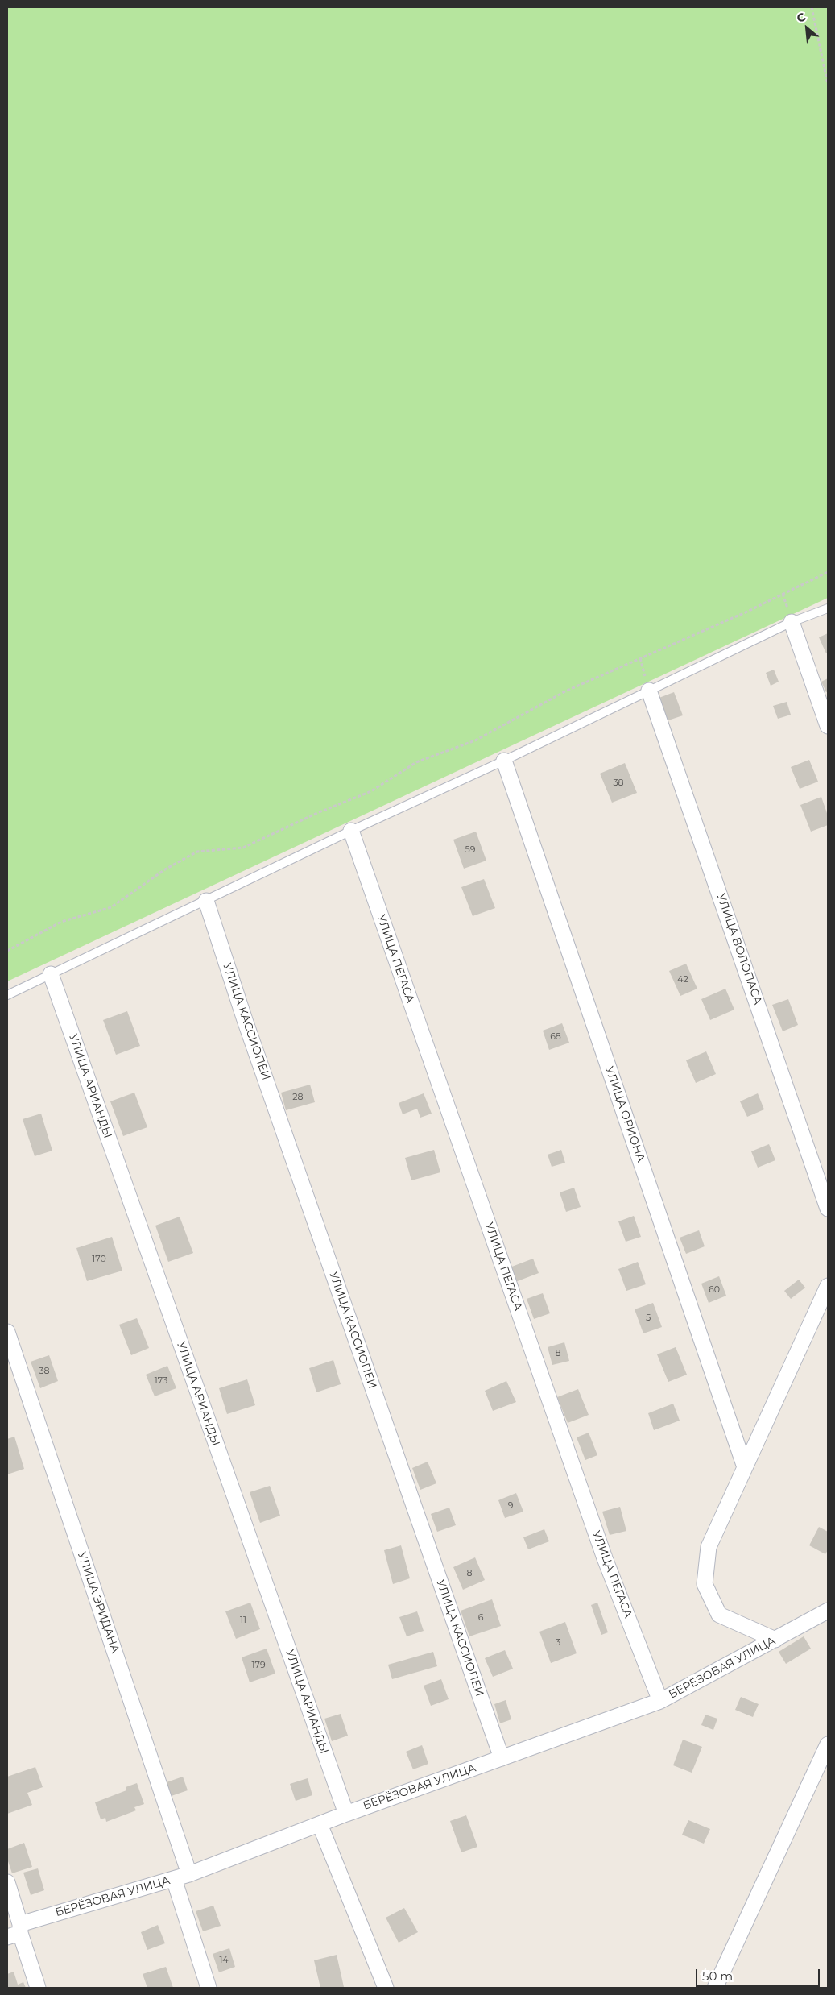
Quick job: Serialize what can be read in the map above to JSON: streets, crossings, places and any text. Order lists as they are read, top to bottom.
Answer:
{
  "streets": {
    "street": [
      "УЛИЦА ВОЛОПАСА",
      "УЛИЦА ПЕГАСА",
      "УЛИЦА КАССИОПЕИ",
      "УЛИЦА АРИАНДЫ",
      "УЛИЦА ОРИОНА",
      "УЛИЦА ЭРИДАНА",
      "БЕРЁЗОВАЯ УЛИЦА"
    ]
  },
  "crossings": [
    ["УЛИЦА ПЕГАСА", "БЕРЁЗОВАЯ УЛИЦА"],
    ["УЛИЦА КАССИОПЕИ", "БЕРЁЗОВАЯ УЛИЦА"],
    ["УЛИЦА АРИАНДЫ", "БЕРЁЗОВАЯ УЛИЦА"],
    ["УЛИЦА ЭРИДАНА", "БЕРЁЗОВАЯ УЛИЦА"]
  ],
  "house_numbers": [
    "38",
    "59",
    "42",
    "68",
    "28",
    "170",
    "60",
    "5",
    "8",
    "38",
    "173",
    "9",
    "8",
    "6",
    "11",
    "3",
    "179",
    "14"
  ],
  "scale_bar": "50 m",
  "north": "top left"
}
